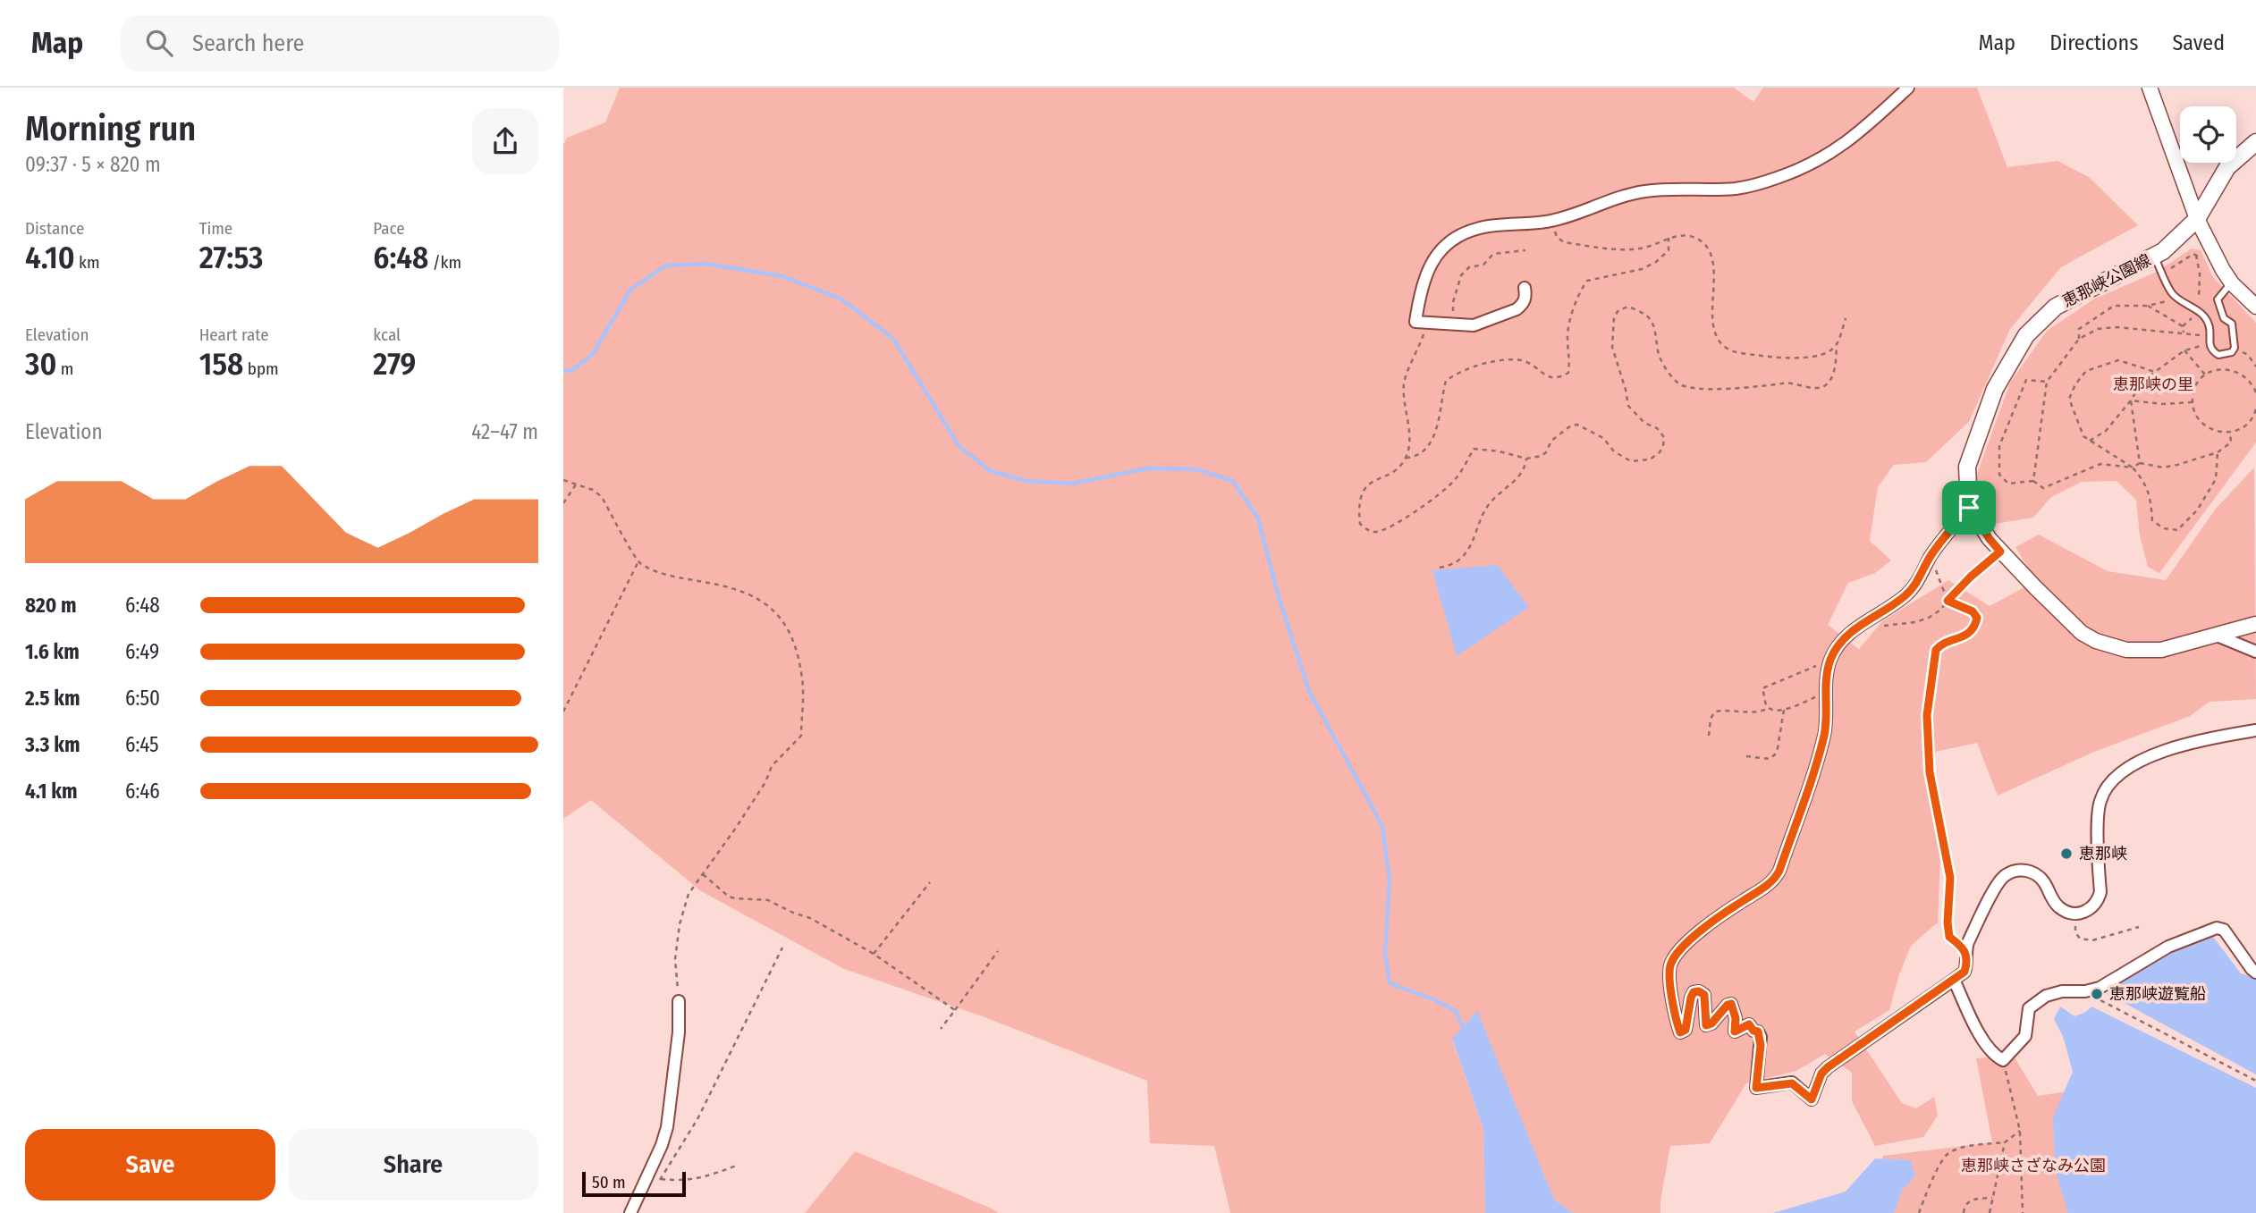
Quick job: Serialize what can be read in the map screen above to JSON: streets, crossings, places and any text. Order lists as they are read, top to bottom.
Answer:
{
  "streets": {
    "main road": ["恵那峡公園線"]
  },
  "parks": ["恵那峡の里", "恵那峡さざなみ公園"],
  "places": ["恵那峡", "恵那峡遊覧船"],
  "scale_bar": "50 m",
  "page": {
    "header": "Map",
    "search": "Search here",
    "nav": ["Map", "Directions", "Saved"],
    "heading": ["Morning run", "09:37 · 5 × 820 m"],
    "stats": [
      ["Distance", "4.10 km"],
      ["Time", "27:53"],
      ["Pace", "6:48 /km"],
      ["Elevation", "30 m"],
      ["Heart rate", "158 bpm"],
      ["kcal", "279"]
    ],
    "chart": ["Elevation", "42–47 m"],
    "list": [
      {
        "name": "820 m",
        "note": "6:48"
      },
      {
        "name": "1.6 km",
        "note": "6:49"
      },
      {
        "name": "2.5 km",
        "note": "6:50"
      },
      {
        "name": "3.3 km",
        "note": "6:45"
      },
      {
        "name": "4.1 km",
        "note": "6:46"
      }
    ],
    "buttons": ["Save", "Share"],
    "scale": "50 m"
  }
}
